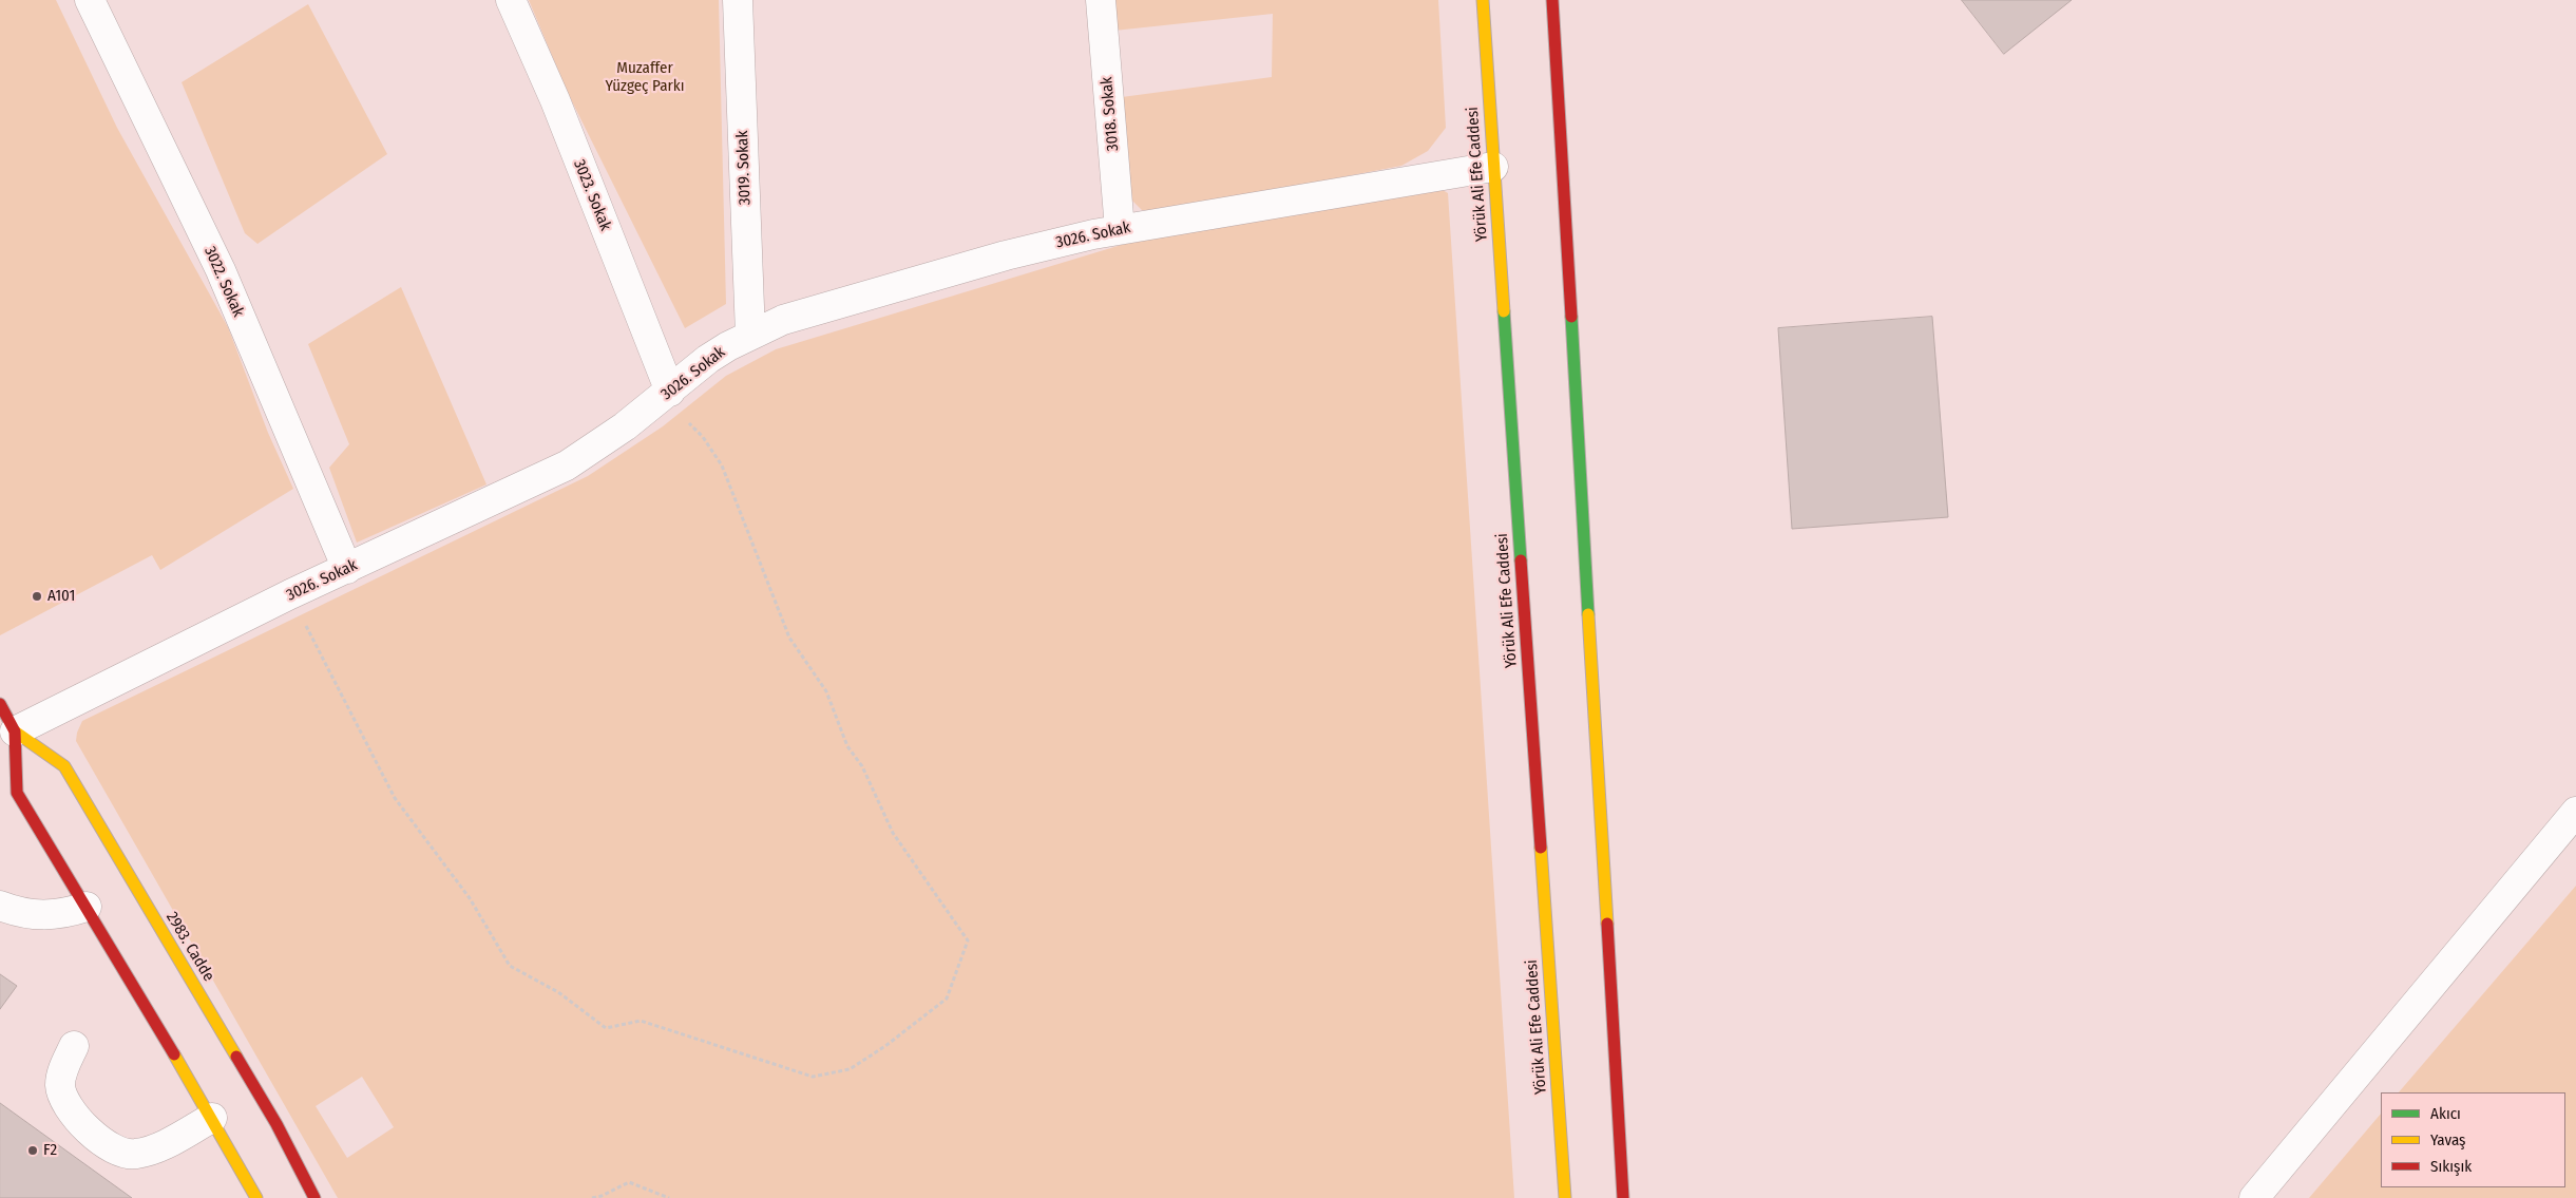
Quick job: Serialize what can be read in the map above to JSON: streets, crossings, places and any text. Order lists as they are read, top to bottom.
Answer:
{
  "streets": {
    "street": [
      "3018. Sokak",
      "3019. Sokak",
      "Yörük Ali Efe Caddesi",
      "3023. Sokak",
      "3026. Sokak",
      "3022. Sokak",
      "2983. Cadde"
    ]
  },
  "crossings": [
    ["3018. Sokak", "3026. Sokak"],
    ["3019. Sokak", "3026. Sokak"],
    ["Yörük Ali Efe Caddesi", "3026. Sokak"],
    ["3023. Sokak", "3026. Sokak"],
    ["3026. Sokak", "3022. Sokak"],
    ["3026. Sokak", "2983. Cadde"]
  ],
  "parks": ["Muzaffer Yüzgeç Parkı"],
  "places": ["A101", "F2"],
  "legend": ["Akıcı", "Yavaş", "Sıkışık"]
}
